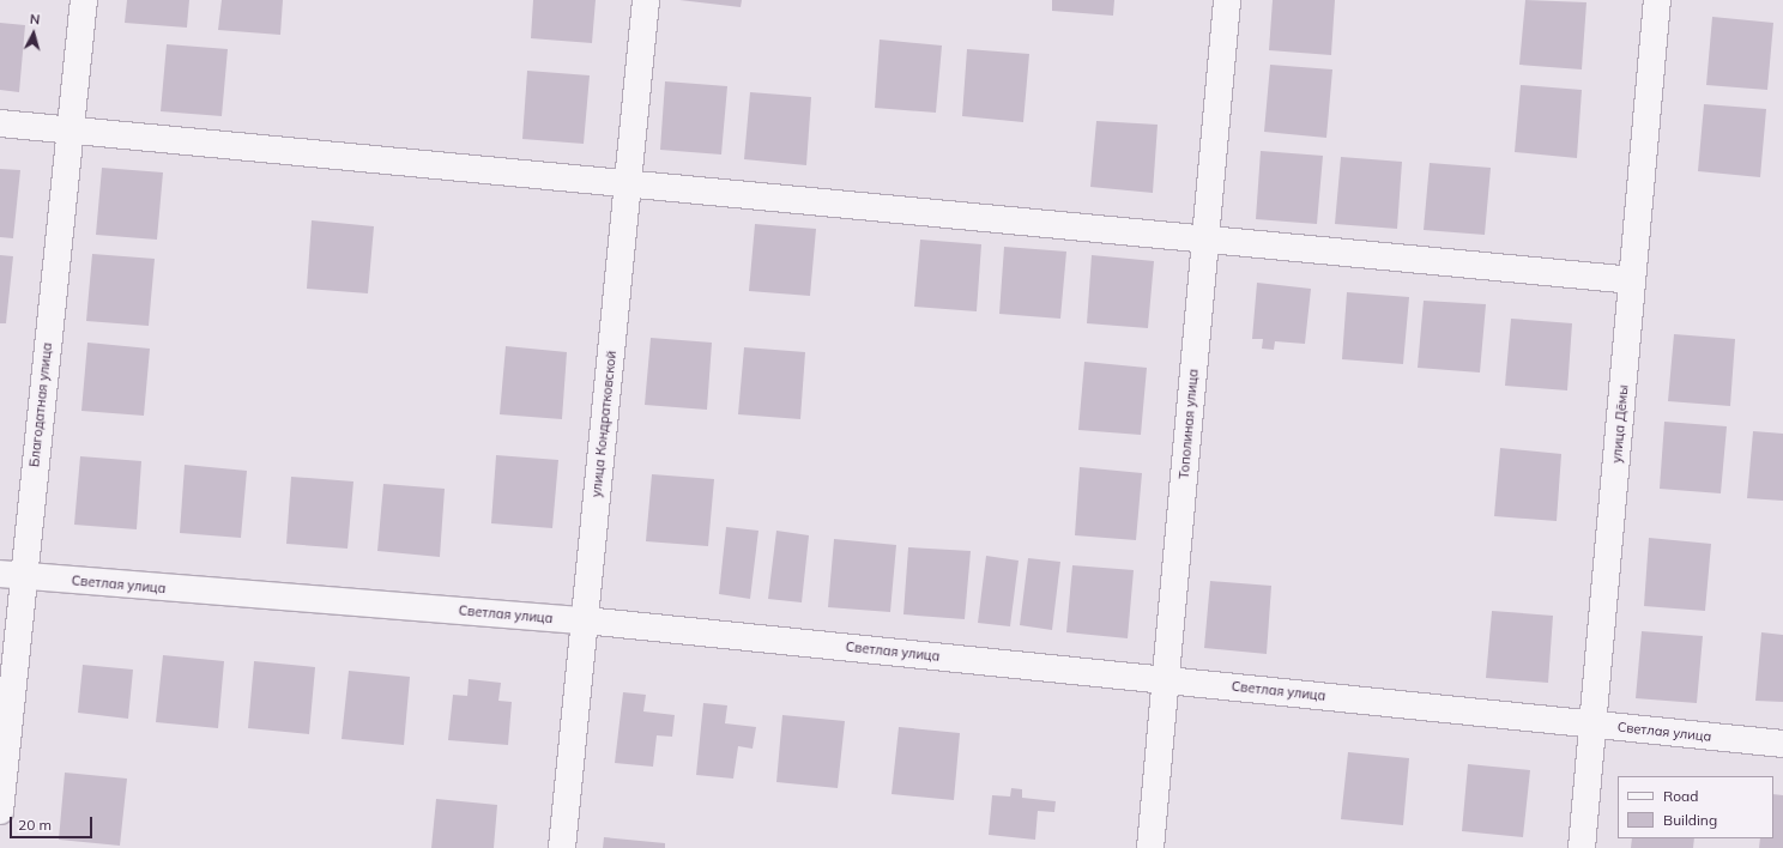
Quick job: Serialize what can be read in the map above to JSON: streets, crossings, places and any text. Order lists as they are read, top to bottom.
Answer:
{
  "streets": {
    "street": [
      "Благодатная улица",
      "улица Кондратковской",
      "Тополиная улица",
      "улица Дёмы",
      "Светлая улица"
    ]
  },
  "crossings": [
    ["Благодатная улица", "Светлая улица"],
    ["улица Кондратковской", "Светлая улица"],
    ["Тополиная улица", "Светлая улица"],
    ["улица Дёмы", "Светлая улица"]
  ],
  "legend": ["Road", "Building"],
  "scale_bar": "20 m",
  "north": "top"
}
